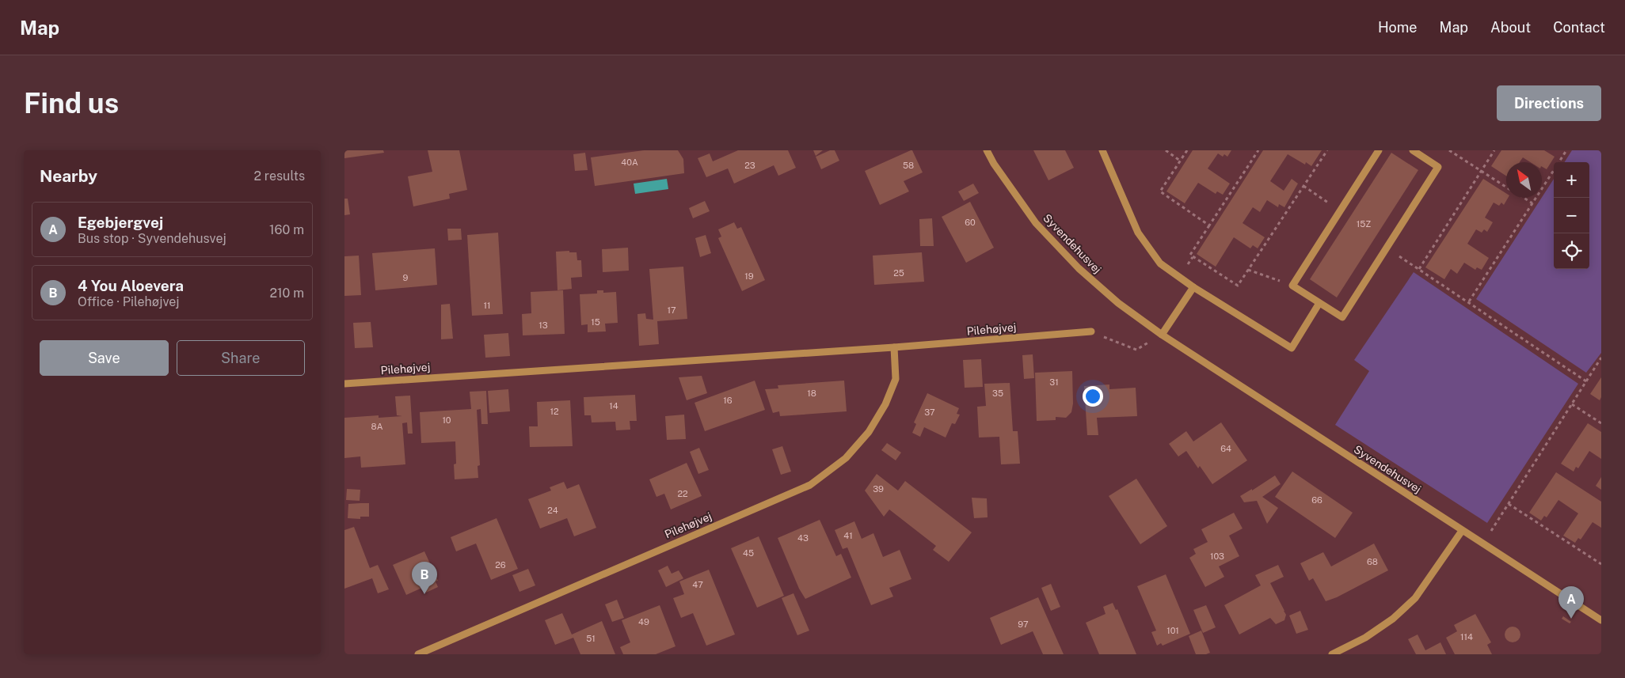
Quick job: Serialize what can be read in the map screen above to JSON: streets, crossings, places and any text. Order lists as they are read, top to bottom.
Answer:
{
  "streets": {
    "street": ["Syvendehusvej", "Pilehøjvej"]
  },
  "house_numbers": [
    "40A",
    "23",
    "58",
    "60",
    "15Z",
    "25",
    "19",
    "9",
    "11",
    "17",
    "15",
    "13",
    "31",
    "18",
    "35",
    "16",
    "14",
    "12",
    "37",
    "10",
    "8A",
    "64",
    "39",
    "22",
    "66",
    "24",
    "41",
    "43",
    "45",
    "103",
    "68",
    "26",
    "47",
    "49",
    "97",
    "101",
    "114",
    "51"
  ],
  "north": "top left",
  "page": {
    "header": "Map",
    "nav": [
      "Home",
      "Map",
      "About",
      "Contact"
    ],
    "buttons": [
      "Directions",
      ["Save", "Share"]
    ],
    "title": "Find us",
    "heading": ["Nearby", "2 results"],
    "map_buttons": ["+", "−"],
    "list": [
      {
        "mark": "A",
        "name": "Egebjergvej",
        "note": "Bus stop · Syvendehusvej",
        "value": "160 m"
      },
      {
        "mark": "B",
        "name": "4 You Aloevera",
        "note": "Office · Pilehøjvej",
        "value": "210 m"
      }
    ],
    "pins": ["B", "A"]
  }
}
